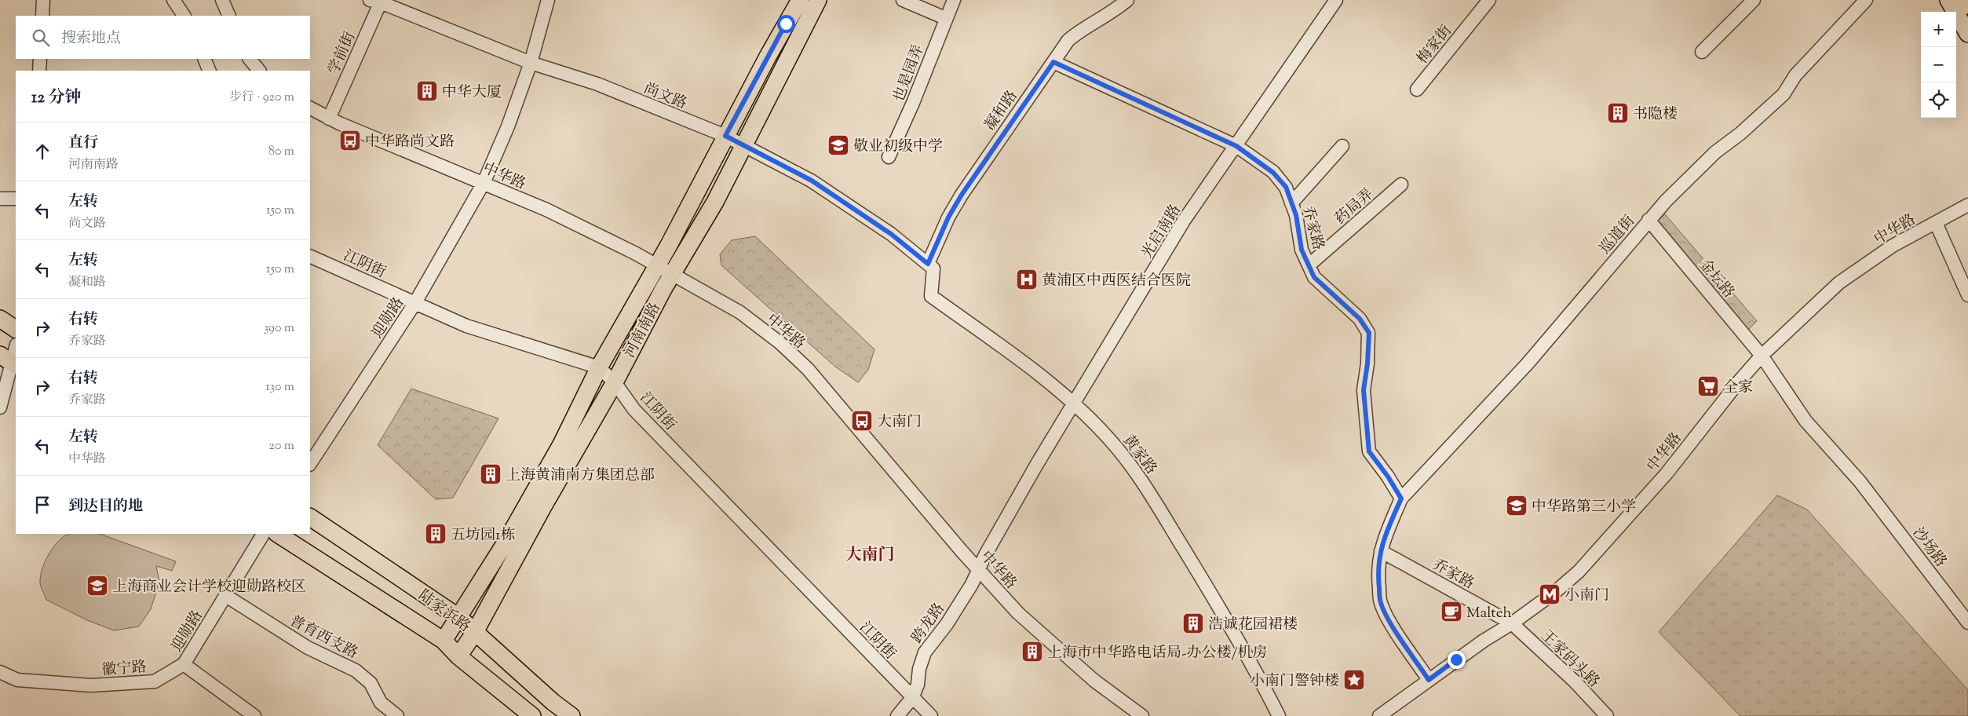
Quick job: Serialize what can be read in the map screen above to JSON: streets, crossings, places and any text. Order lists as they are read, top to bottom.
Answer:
{
  "streets": {
    "main road": ["河南南路", "陆家浜路"],
    "street": [
      "梅家街",
      "学前街",
      "也是园弄",
      "尚文路",
      "凝和路",
      "中华路",
      "药局弄",
      "乔家路",
      "光启南路",
      "巡道街",
      "江阴街",
      "金坛路",
      "迎勋路",
      "黄家路",
      "沙场路",
      "跨龙路",
      "普育西支路",
      "王家码头路",
      "徽宁路"
    ]
  },
  "crossings": [
    ["学前街", "尚文路"],
    ["学前街", "中华路"],
    ["尚文路", "凝和路"],
    ["尚文路", "迎勋路"],
    ["尚文路", "河南南路"],
    ["尚文路", "黄家路"],
    ["凝和路", "乔家路"],
    ["凝和路", "黄家路"],
    ["中华路", "乔家路"],
    ["中华路", "光启南路"],
    ["中华路", "金坛路"],
    ["中华路", "迎勋路"],
    ["中华路", "河南南路"],
    ["中华路", "跨龙路"],
    ["中华路", "王家码头路"],
    ["药局弄", "乔家路"],
    ["乔家路", "光启南路"],
    ["乔家路", "巡道街"],
    ["乔家路", "王家码头路"],
    ["光启南路", "黄家路"],
    ["光启南路", "跨龙路"],
    ["巡道街", "金坛路"],
    ["江阴街", "迎勋路"],
    ["江阴街", "河南南路"],
    ["江阴街", "跨龙路"],
    ["金坛路", "沙场路"],
    ["迎勋路", "普育西支路"],
    ["迎勋路", "徽宁路"],
    ["河南南路", "陆家浜路"]
  ],
  "districts": ["大南门"],
  "places": {
    "building": [
      "中华大厦",
      "书隐楼",
      "上海黄浦南方集团总部",
      "五坊园1栋",
      "浩诚花园裙楼",
      "上海市中华路电话局-办公楼/机房"
    ],
    "bus stop": ["中华路尚文路", "大南门"],
    "school or university": ["敬业初级中学", "中华路第三小学", "上海商业会计学校迎勋路校区"],
    "hospital": ["黄浦区中西医结合医院"],
    "supermarket": ["全家"],
    "metro station": ["小南门"],
    "cafe": ["Malteh"],
    "place": ["小南门警钟楼"]
  },
  "page": {
    "map_buttons": ["+", "−"],
    "search": "搜索地点",
    "heading": ["12 分钟", "步行 · 920 m"],
    "list": [
      ["直行", "河南南路", "80 m"],
      ["左转", "尚文路", "150 m"],
      ["左转", "凝和路", "150 m"],
      ["右转", "乔家路", "390 m"],
      ["右转", "乔家路", "130 m"],
      ["左转", "中华路", "20 m"],
      "到达目的地"
    ]
  }
}
